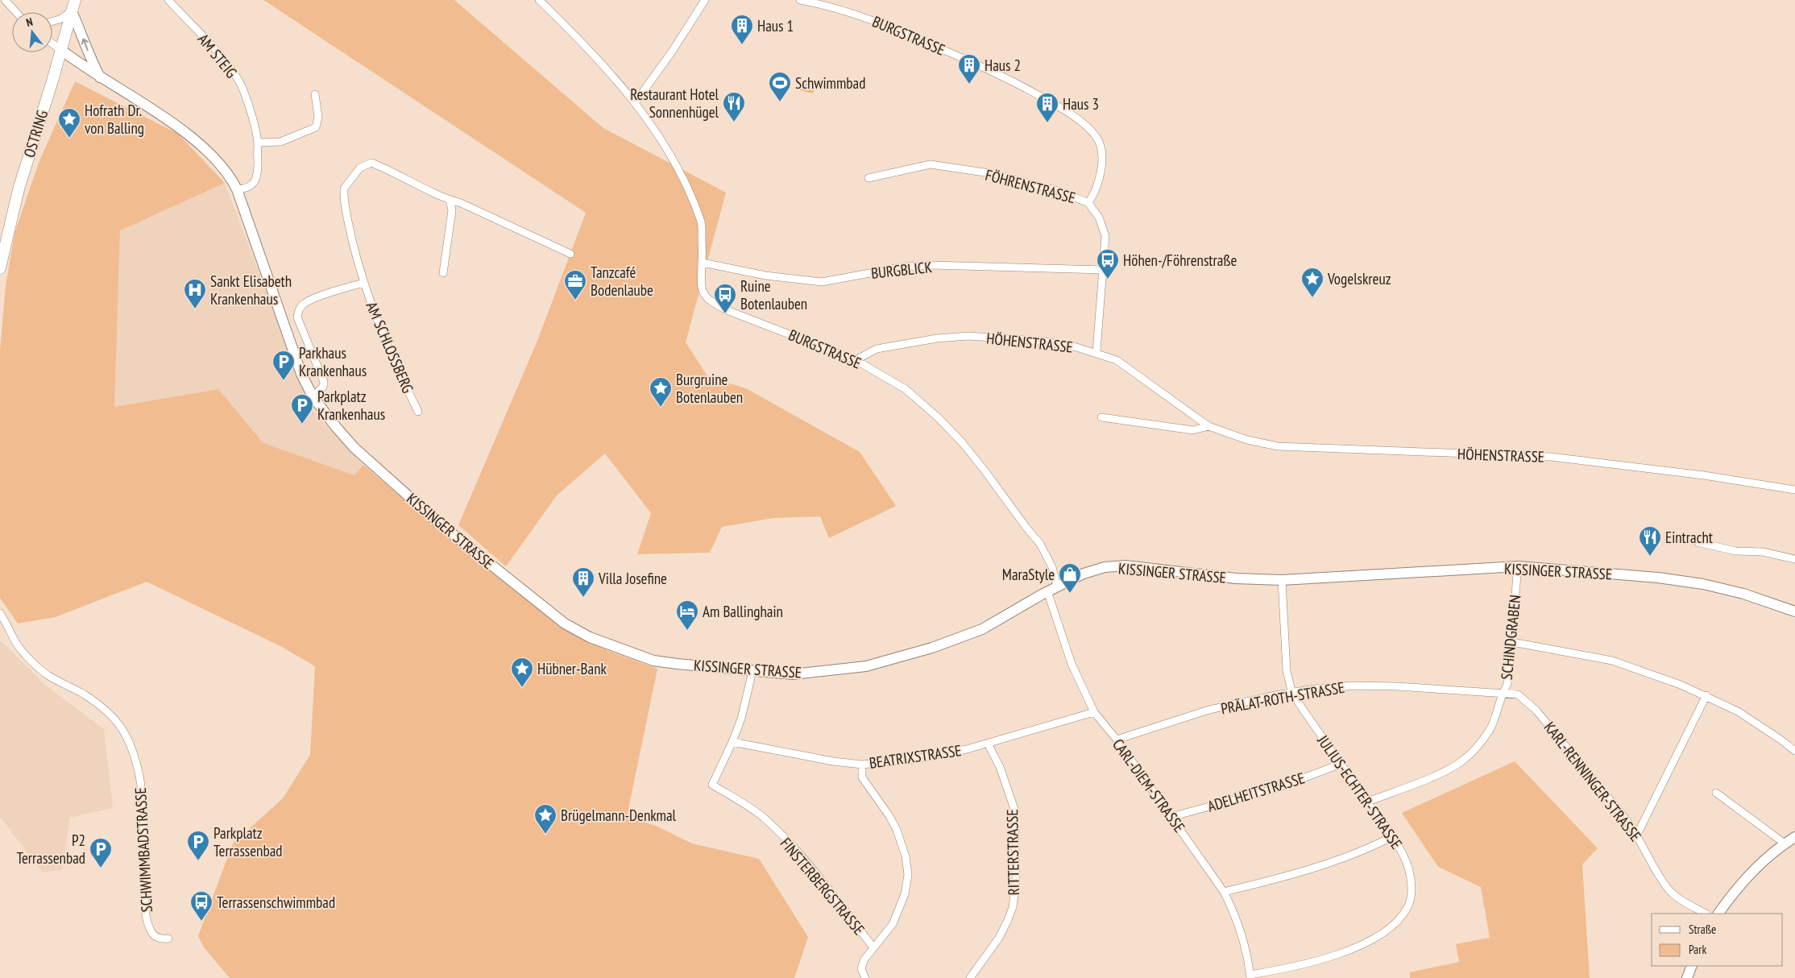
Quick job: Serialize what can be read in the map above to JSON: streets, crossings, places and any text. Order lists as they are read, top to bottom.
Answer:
{
  "streets": {
    "main road": ["OSTRING"],
    "street": [
      "BURGSTRASSE",
      "AM STEIG",
      "FÖHRENSTRASSE",
      "BURGBLICK",
      "HÖHENSTRASSE",
      "AM SCHLOSSBERG",
      "KISSINGER STRASSE",
      "SCHINDGRABEN",
      "PRÄLAT-ROTH-STRASSE",
      "BEATRIXSTRASSE",
      "KARL-RENNINGER-STRASSE",
      "CARL-DIEM-STRASSE",
      "ADELHEITSTRASSE",
      "JULIUS-ECHTER-STRASSE",
      "SCHWIMMBADSTRASSE",
      "RITTERSTRASSE",
      "FINSTERBERGSTRASSE"
    ]
  },
  "crossings": [
    ["BURGSTRASSE", "FÖHRENSTRASSE"],
    ["BURGSTRASSE", "BURGBLICK"],
    ["BURGSTRASSE", "HÖHENSTRASSE"],
    ["BURGSTRASSE", "KISSINGER STRASSE"],
    ["AM STEIG", "KISSINGER STRASSE"],
    ["OSTRING", "KISSINGER STRASSE"],
    ["FÖHRENSTRASSE", "BURGBLICK"],
    ["FÖHRENSTRASSE", "HÖHENSTRASSE"],
    ["AM SCHLOSSBERG", "KISSINGER STRASSE"],
    ["KISSINGER STRASSE", "SCHINDGRABEN"],
    ["KISSINGER STRASSE", "CARL-DIEM-STRASSE"],
    ["KISSINGER STRASSE", "JULIUS-ECHTER-STRASSE"],
    ["KISSINGER STRASSE", "FINSTERBERGSTRASSE"],
    ["SCHINDGRABEN", "PRÄLAT-ROTH-STRASSE"],
    ["SCHINDGRABEN", "KARL-RENNINGER-STRASSE"],
    ["SCHINDGRABEN", "JULIUS-ECHTER-STRASSE"],
    ["PRÄLAT-ROTH-STRASSE", "KARL-RENNINGER-STRASSE"],
    ["PRÄLAT-ROTH-STRASSE", "CARL-DIEM-STRASSE"],
    ["PRÄLAT-ROTH-STRASSE", "JULIUS-ECHTER-STRASSE"],
    ["BEATRIXSTRASSE", "CARL-DIEM-STRASSE"],
    ["BEATRIXSTRASSE", "RITTERSTRASSE"],
    ["BEATRIXSTRASSE", "FINSTERBERGSTRASSE"],
    ["CARL-DIEM-STRASSE", "ADELHEITSTRASSE"],
    ["CARL-DIEM-STRASSE", "JULIUS-ECHTER-STRASSE"],
    ["ADELHEITSTRASSE", "JULIUS-ECHTER-STRASSE"]
  ],
  "places": {
    "building": [
      "Haus 1",
      "Haus 2",
      "Haus 3",
      "Villa Josefine"
    ],
    "sports": ["Schwimmbad"],
    "restaurant": ["Restaurant Hotel Sonnenhügel", "Eintracht"],
    "place": [
      "Hofrath Dr. von Balling",
      "Vogelskreuz",
      "Burgruine Botenlauben",
      "Hübner-Bank",
      "Brügelmann-Denkmal"
    ],
    "bus stop": ["Höhen-/Föhrenstraße", "Ruine Botenlauben", "Terrassenschwimmbad"],
    "office": ["Tanzcafé Bodenlaube"],
    "hospital": ["Sankt Elisabeth Krankenhaus"],
    "parking": [
      "Parkhaus Krankenhaus",
      "Parkplatz Krankenhaus",
      "Parkplatz Terrassenbad",
      "P2 Terrassenbad"
    ],
    "shop": ["MaraStyle"],
    "hotel": ["Am Ballinghain"]
  },
  "legend": ["Straße", "Park"],
  "north": "top"
}
